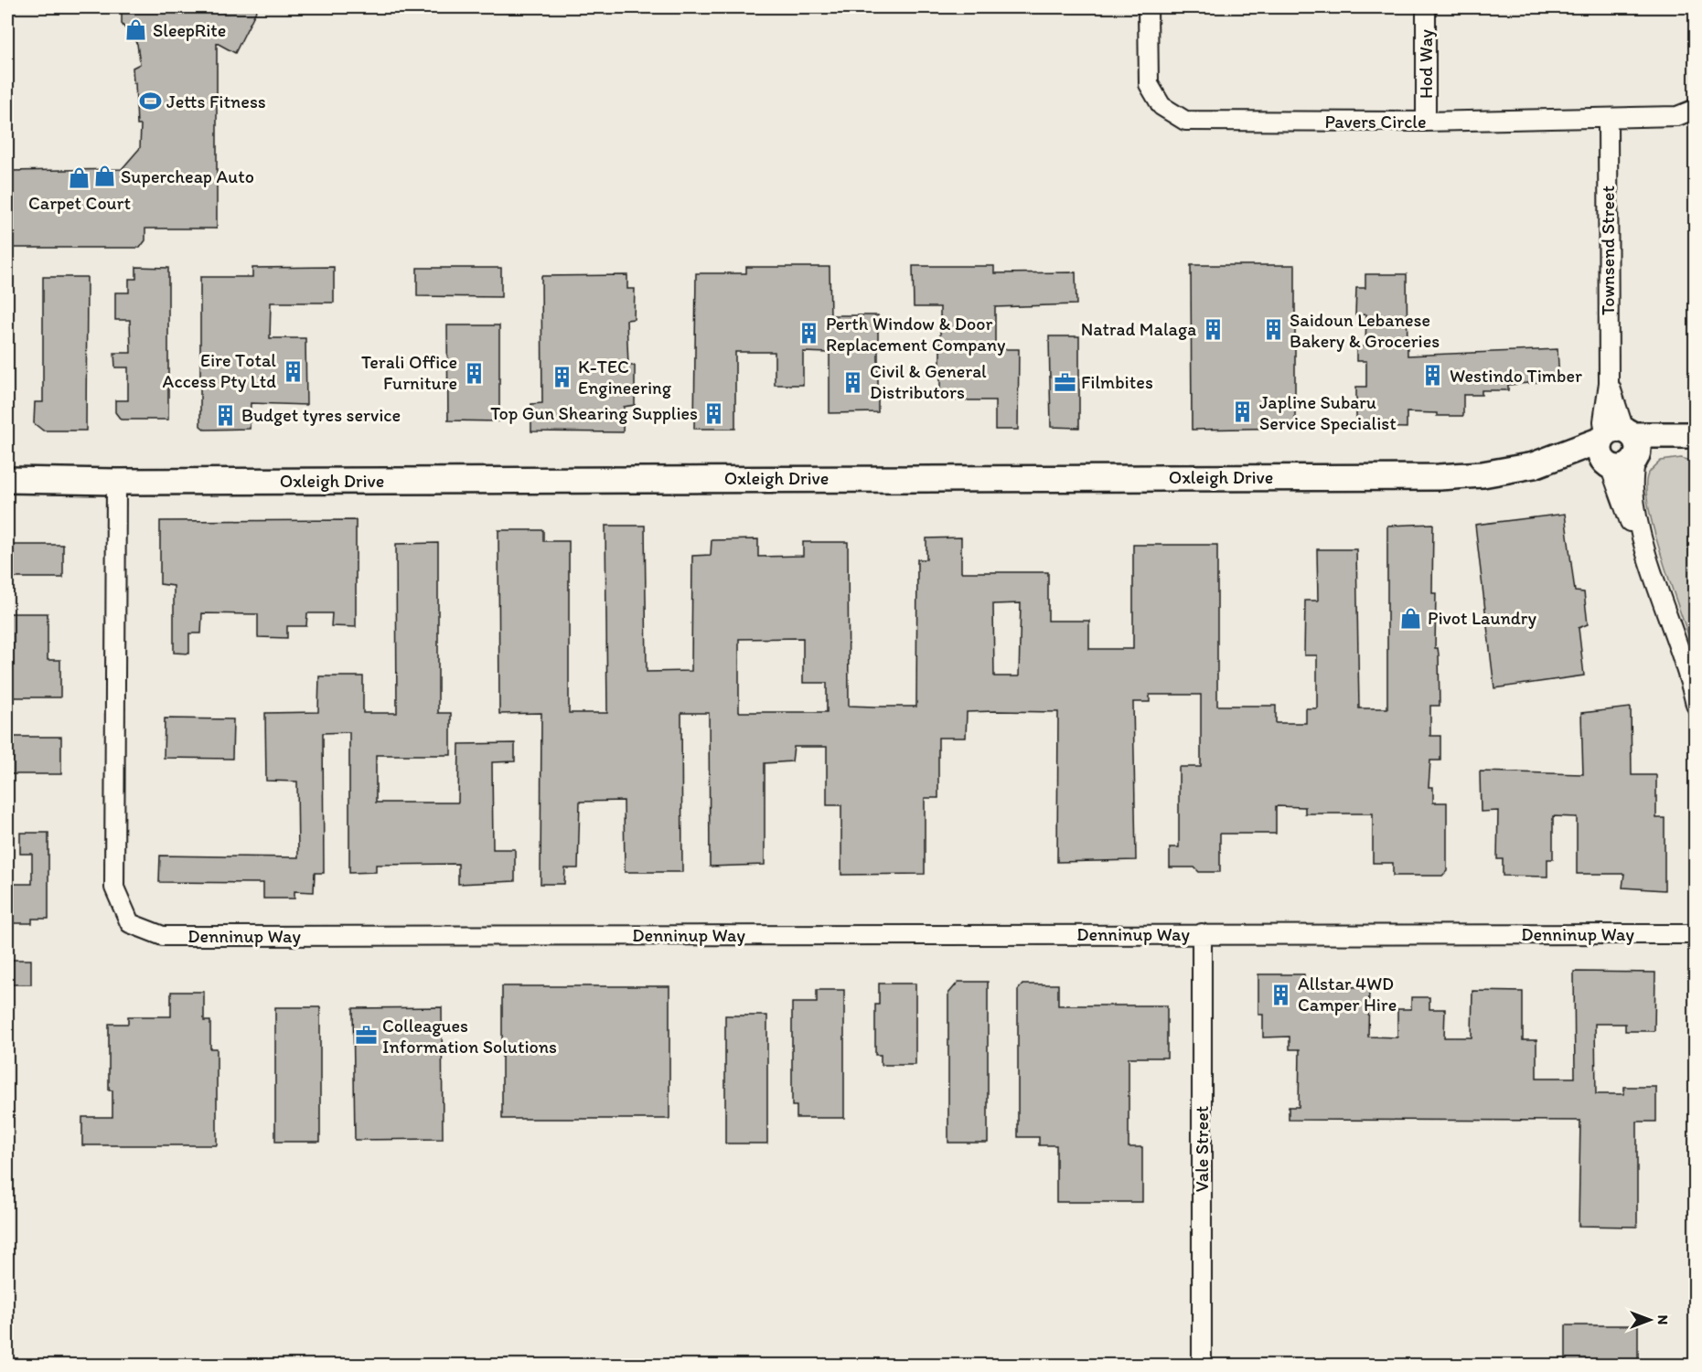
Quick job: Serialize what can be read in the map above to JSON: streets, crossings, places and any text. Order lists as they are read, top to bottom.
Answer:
{
  "streets": {
    "street": [
      "Hod Way",
      "Pavers Circle",
      "Townsend Street",
      "Oxleigh Drive",
      "Denninup Way",
      "Vale Street"
    ]
  },
  "crossings": [
    ["Hod Way", "Pavers Circle"],
    ["Pavers Circle", "Townsend Street"],
    ["Townsend Street", "Oxleigh Drive"],
    ["Oxleigh Drive", "Denninup Way"],
    ["Denninup Way", "Vale Street"]
  ],
  "places": {
    "shop": [
      "SleepRite",
      "Supercheap Auto",
      "Carpet Court",
      "Pivot Laundry"
    ],
    "sports": ["Jetts Fitness"],
    "building": [
      "Natrad Malaga",
      "Saidoun Lebanese Bakery & Groceries",
      "Perth Window & Door Replacement Company",
      "Eire Total Access Pty Ltd",
      "Terali Office Furniture",
      "Westindo Timber",
      "K-TEC Engineering",
      "Civil & General Distributors",
      "Japline Subaru Service Specialist",
      "Top Gun Shearing Supplies",
      "Budget tyres service",
      "Allstar 4WD Camper Hire"
    ],
    "office": ["Filmbites", "Colleagues Information Solutions"]
  },
  "north": "right"
}
